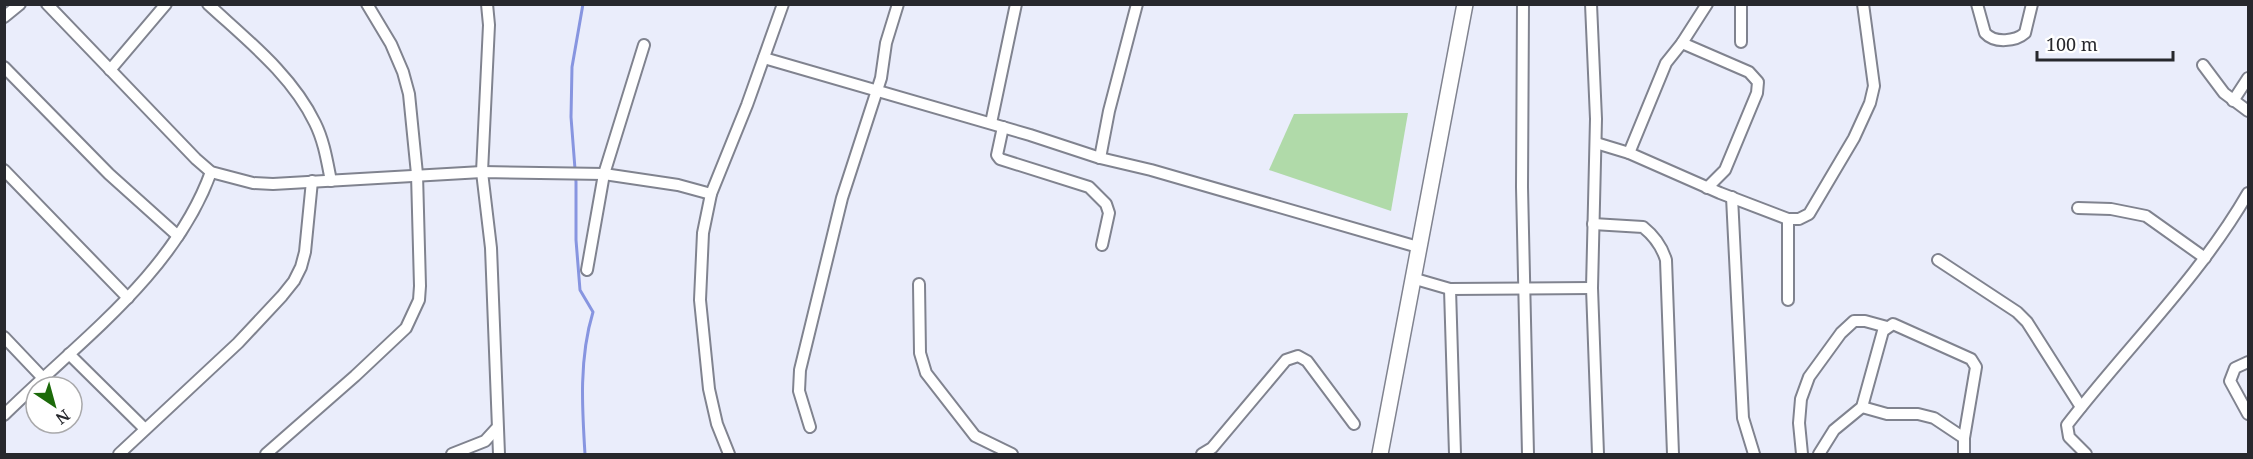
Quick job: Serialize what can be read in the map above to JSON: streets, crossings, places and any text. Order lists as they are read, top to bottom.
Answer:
{
  "scale_bar": "100 m",
  "north": "bottom right"
}
